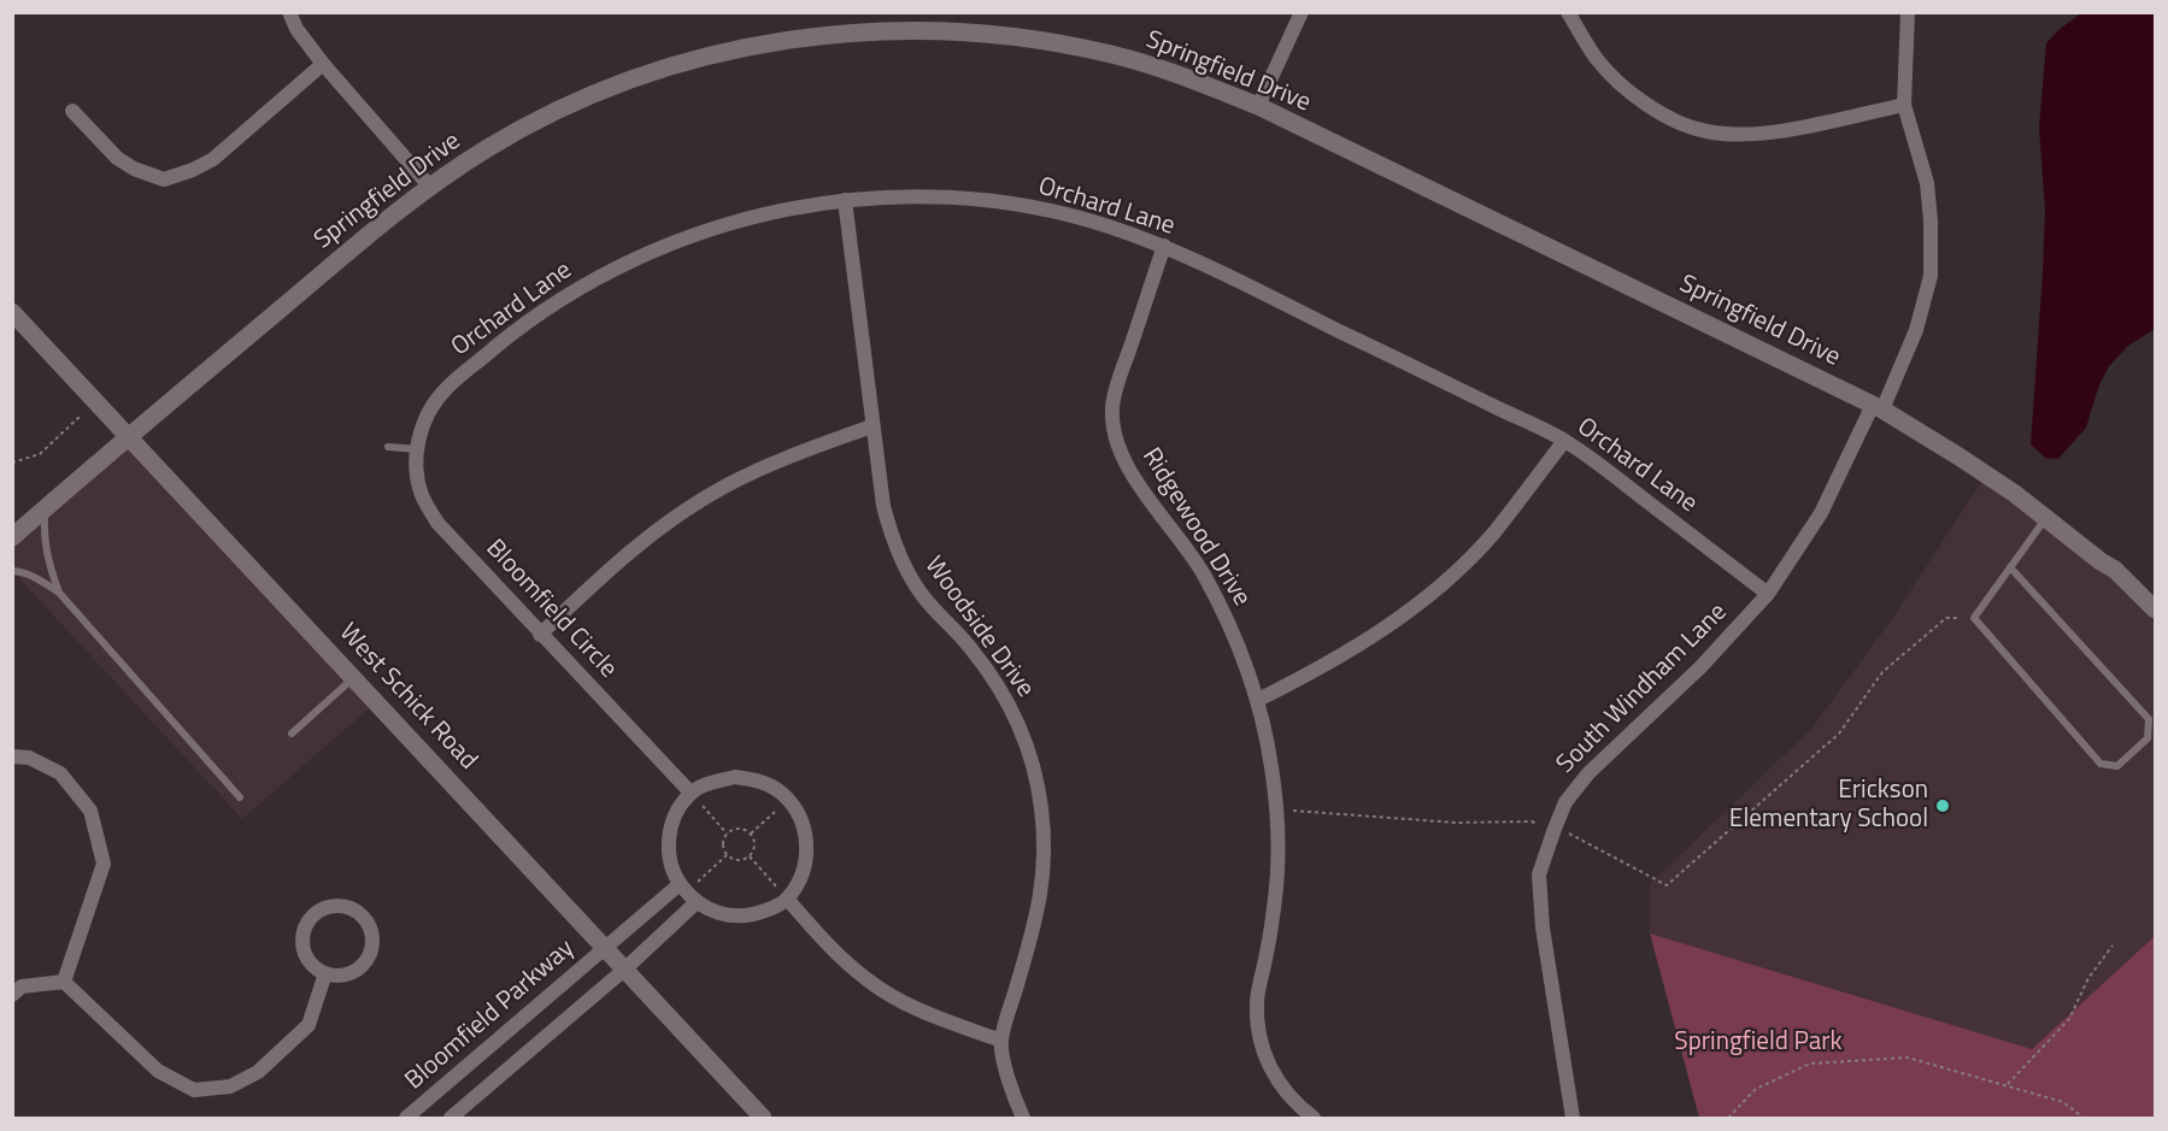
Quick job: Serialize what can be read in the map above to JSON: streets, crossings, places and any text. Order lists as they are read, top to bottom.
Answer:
{
  "streets": {
    "street": [
      "Springfield Drive",
      "Orchard Lane",
      "Ridgewood Drive",
      "Bloomfield Circle",
      "Woodside Drive",
      "South Windham Lane",
      "West Schick Road",
      "Bloomfield Parkway"
    ]
  },
  "crossings": [
    ["Springfield Drive", "South Windham Lane"],
    ["Springfield Drive", "West Schick Road"],
    ["Orchard Lane", "Ridgewood Drive"],
    ["Orchard Lane", "Bloomfield Circle"],
    ["Orchard Lane", "Woodside Drive"],
    ["Orchard Lane", "South Windham Lane"],
    ["West Schick Road", "Bloomfield Parkway"]
  ],
  "parks": ["Springfield Park"],
  "places": ["Erickson Elementary School"]
}
